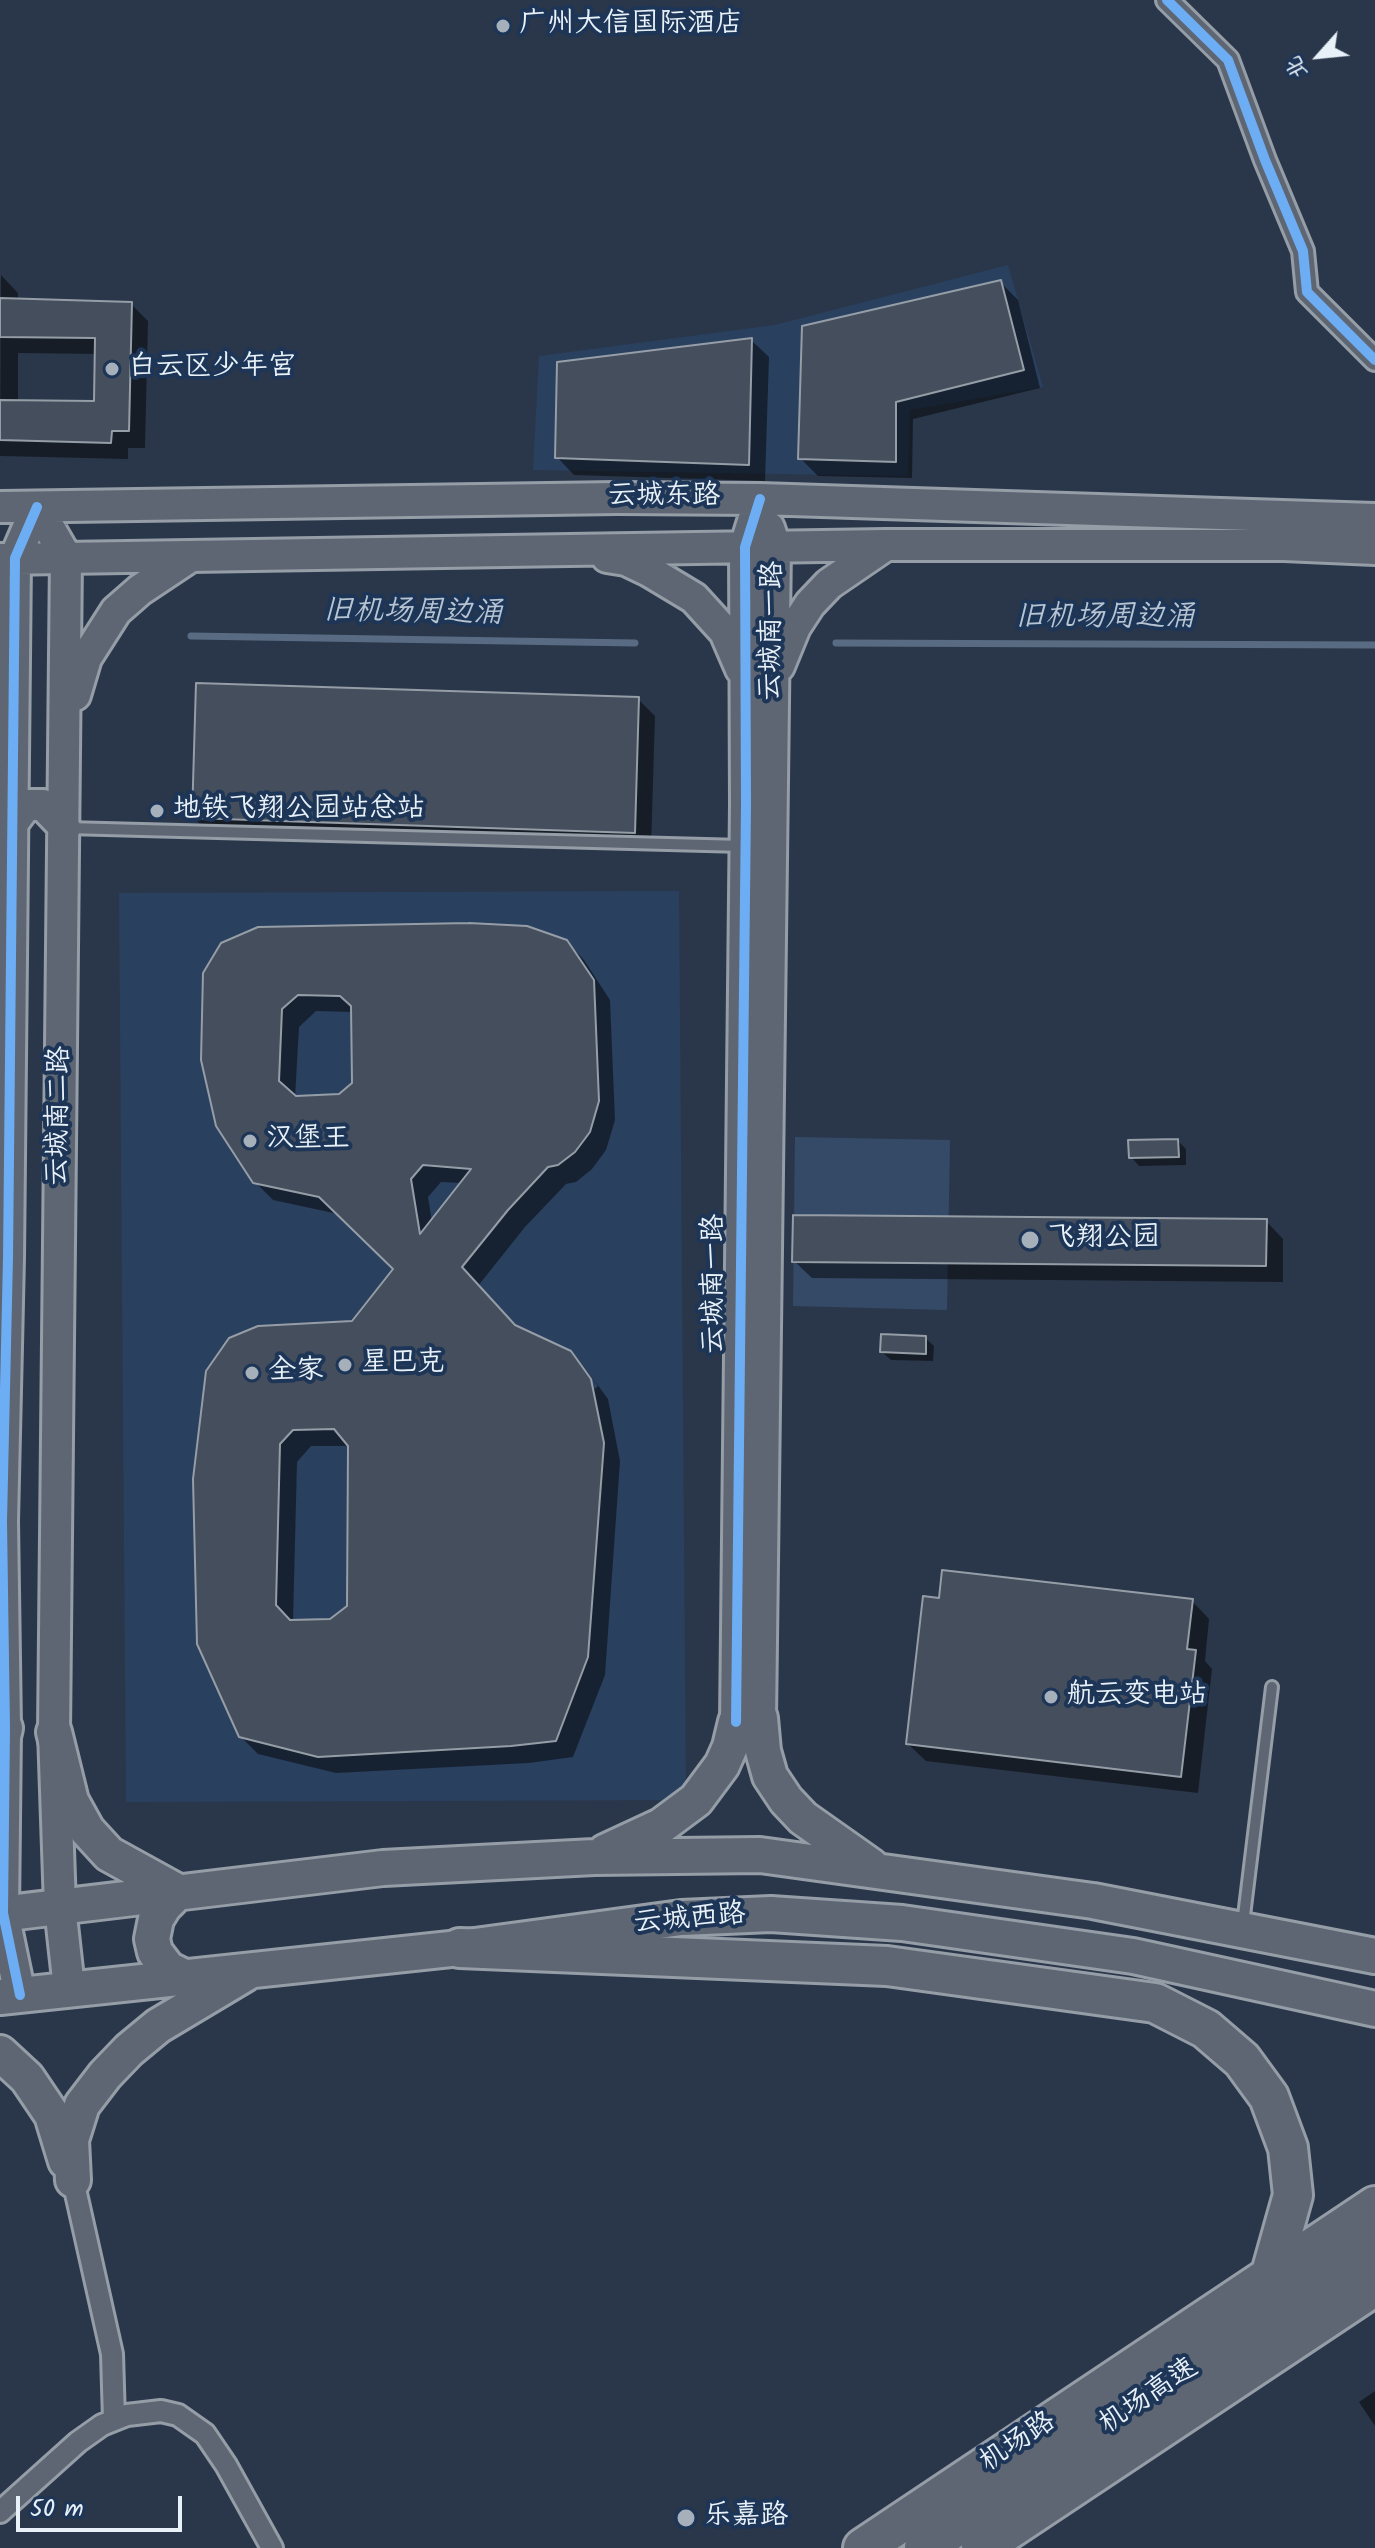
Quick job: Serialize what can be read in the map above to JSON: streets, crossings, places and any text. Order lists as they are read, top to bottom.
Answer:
{
  "streets": {
    "highway": ["机场高速", "机场路"],
    "main road": ["云城西路"],
    "street": ["云城东路", "云城南一路", "云城南二路"]
  },
  "crossings": [
    ["云城东路", "云城南一路"],
    ["云城东路", "云城南二路"],
    ["云城南二路", "云城西路"]
  ],
  "water": ["旧机场周边涌"],
  "places": [
    "广州大信国际酒店",
    "白云区少年宫",
    "地铁飞翔公园站总站",
    "汉堡王",
    "飞翔公园",
    "星巴克",
    "全家",
    "航云变电站",
    "乐嘉路"
  ],
  "scale_bar": "50 m",
  "north": "bottom left"
}
